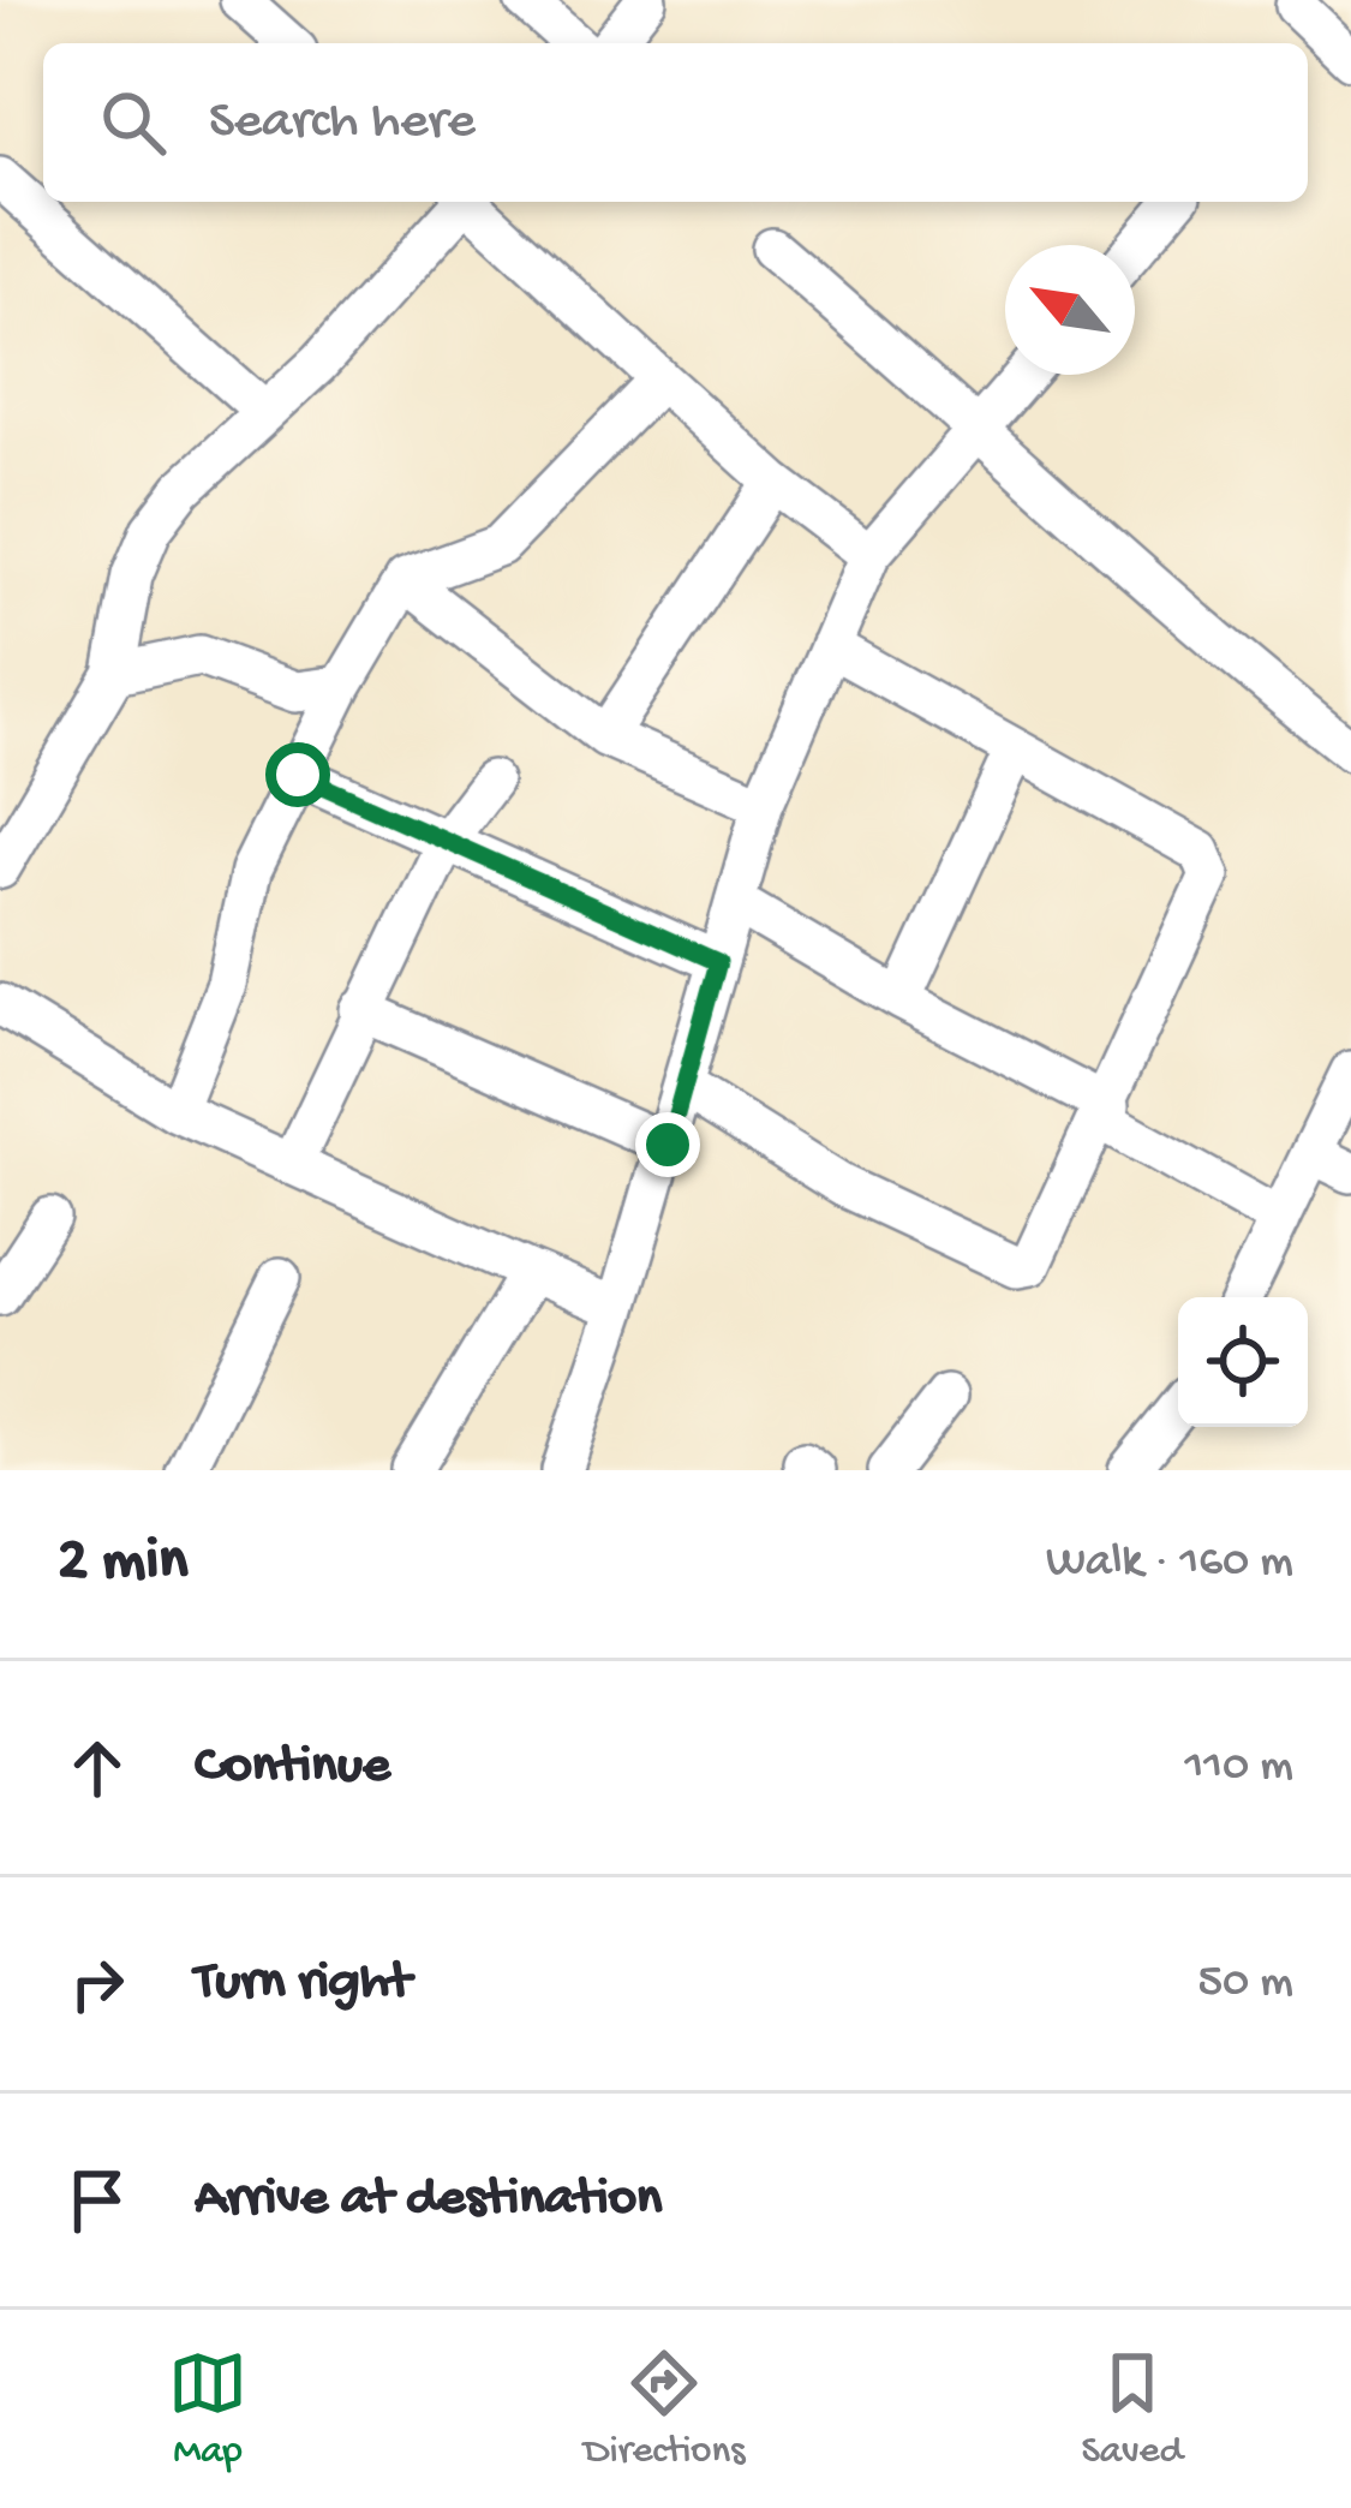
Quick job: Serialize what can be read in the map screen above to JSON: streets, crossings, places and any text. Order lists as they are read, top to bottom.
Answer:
{
  "north": "top left",
  "page": {
    "search": "Search here",
    "heading": ["2 min", "Walk · 160 m"],
    "list": [
      ["Continue", "110 m"],
      ["Turn right", "50 m"],
      "Arrive at destination"
    ],
    "nav": ["Map", "Directions", "Saved"]
  }
}
